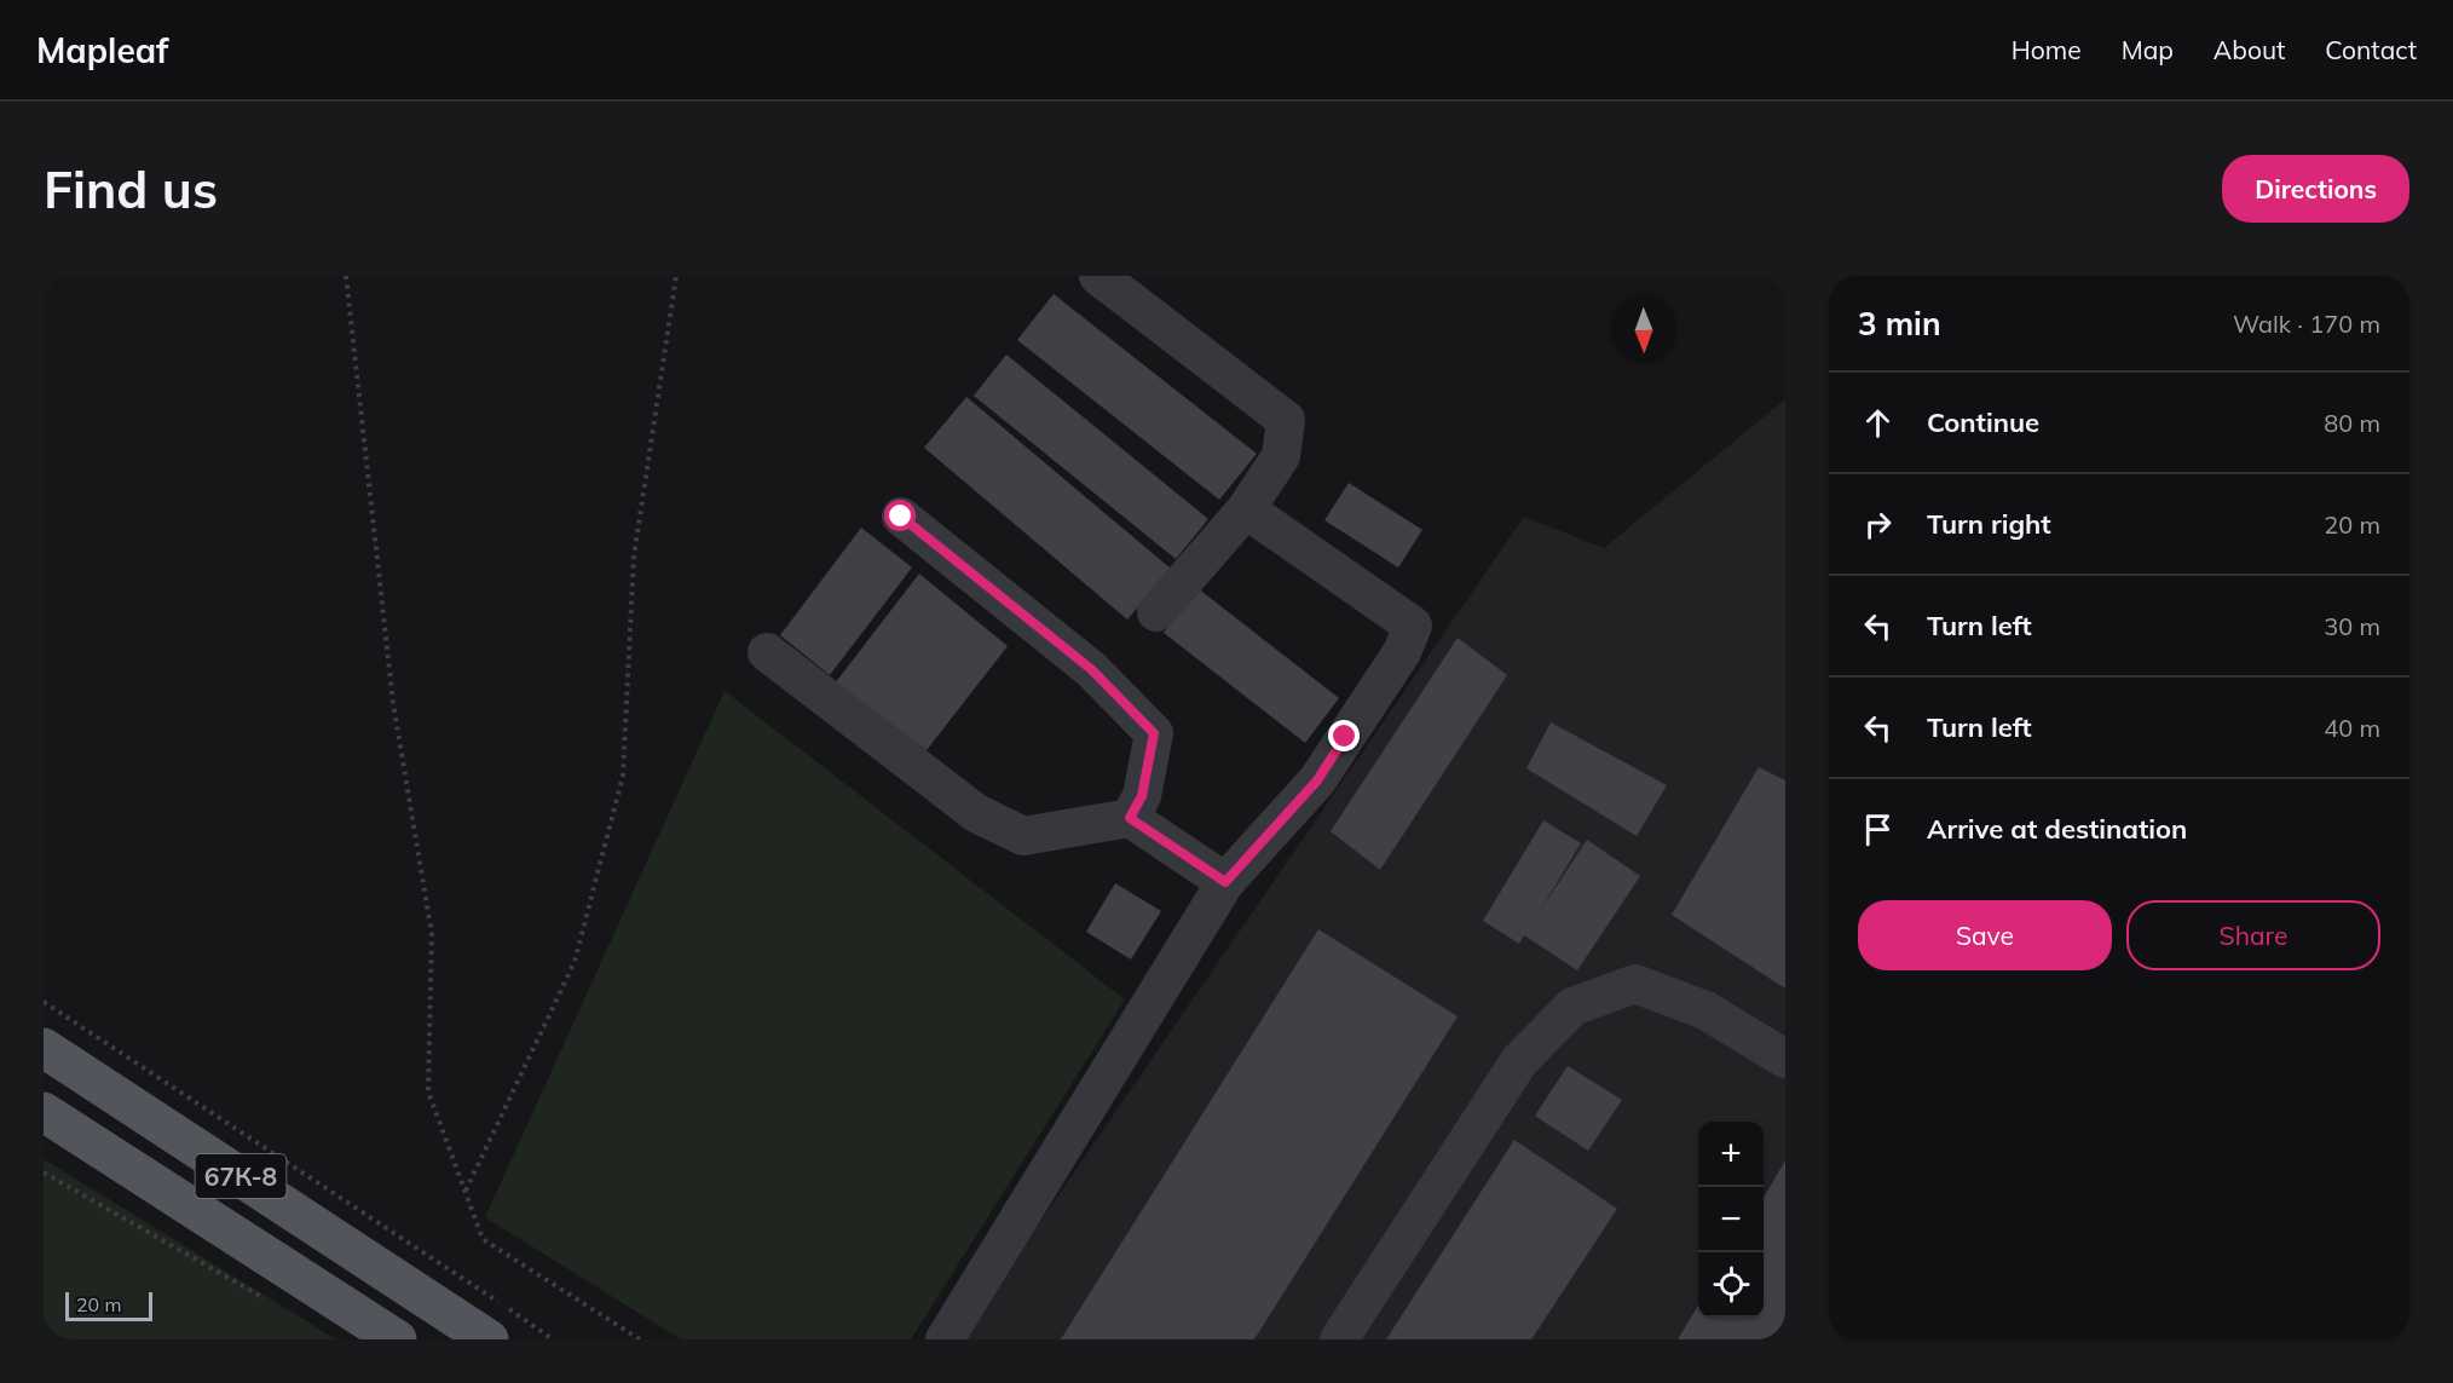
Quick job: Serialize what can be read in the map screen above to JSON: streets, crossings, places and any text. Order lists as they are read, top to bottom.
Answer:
{
  "streets": {
    "main road": ["67К-8"]
  },
  "scale_bar": "20 m",
  "north": "bottom",
  "page": {
    "header": "Mapleaf",
    "nav": [
      "Home",
      "Map",
      "About",
      "Contact"
    ],
    "buttons": [
      "Directions",
      ["Save", "Share"]
    ],
    "title": "Find us",
    "heading": ["3 min", "Walk · 170 m"],
    "list": [
      ["Continue", "80 m"],
      ["Turn right", "20 m"],
      ["Turn left", "30 m"],
      ["Turn left", "40 m"],
      "Arrive at destination"
    ],
    "map_buttons": ["+", "−"],
    "scale": "20 m"
  }
}
